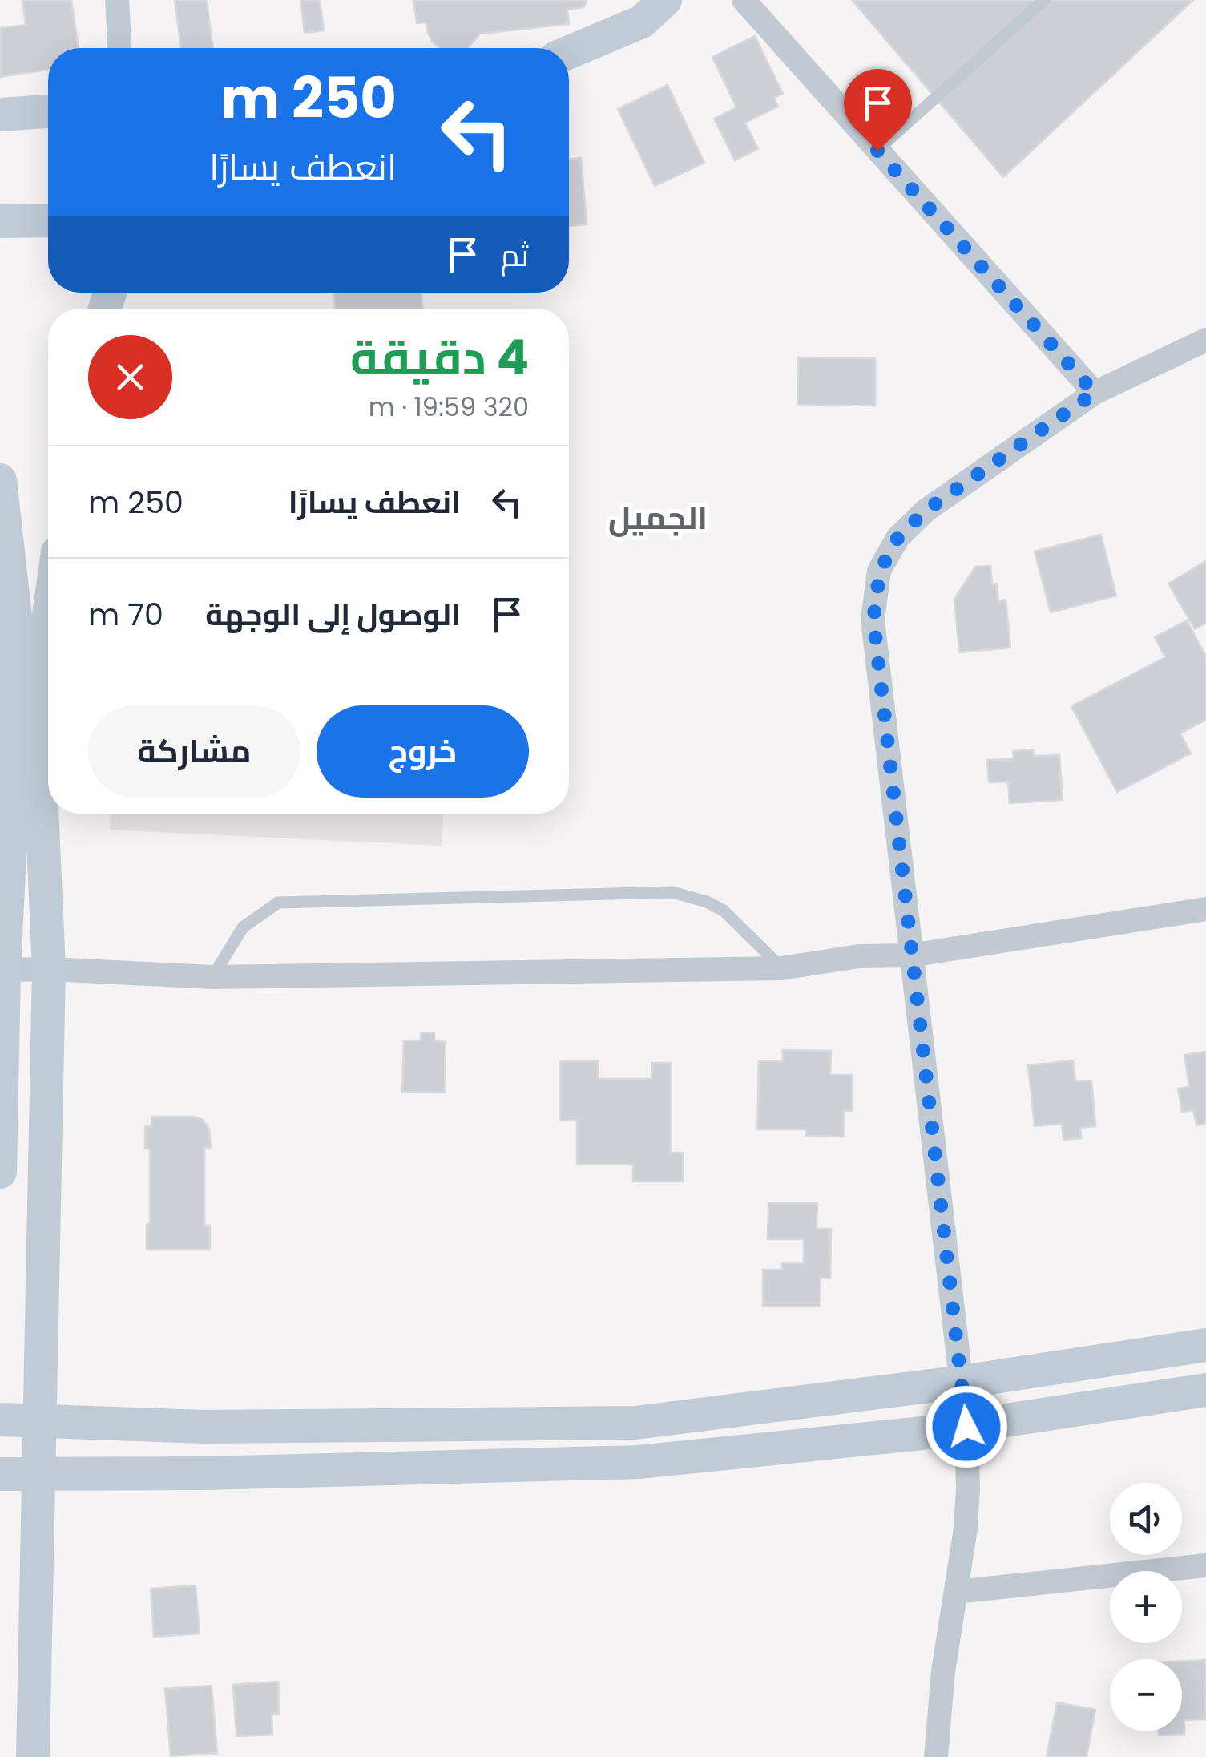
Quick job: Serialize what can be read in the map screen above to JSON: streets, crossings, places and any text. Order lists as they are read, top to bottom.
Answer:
{
  "districts": ["الجميل"],
  "page": {
    "turn": ["250 m", "انعطف يسارًا"],
    "then": "ثم",
    "heading": ["4 دقيقة", "320 m · 19:59"],
    "list": [
      {
        "name": "انعطف يسارًا",
        "value": "250 m"
      },
      {
        "name": "الوصول إلى الوجهة",
        "value": "70 m"
      }
    ],
    "buttons": ["خروج", "مشاركة"],
    "map_buttons": ["+", "−"]
  }
}
